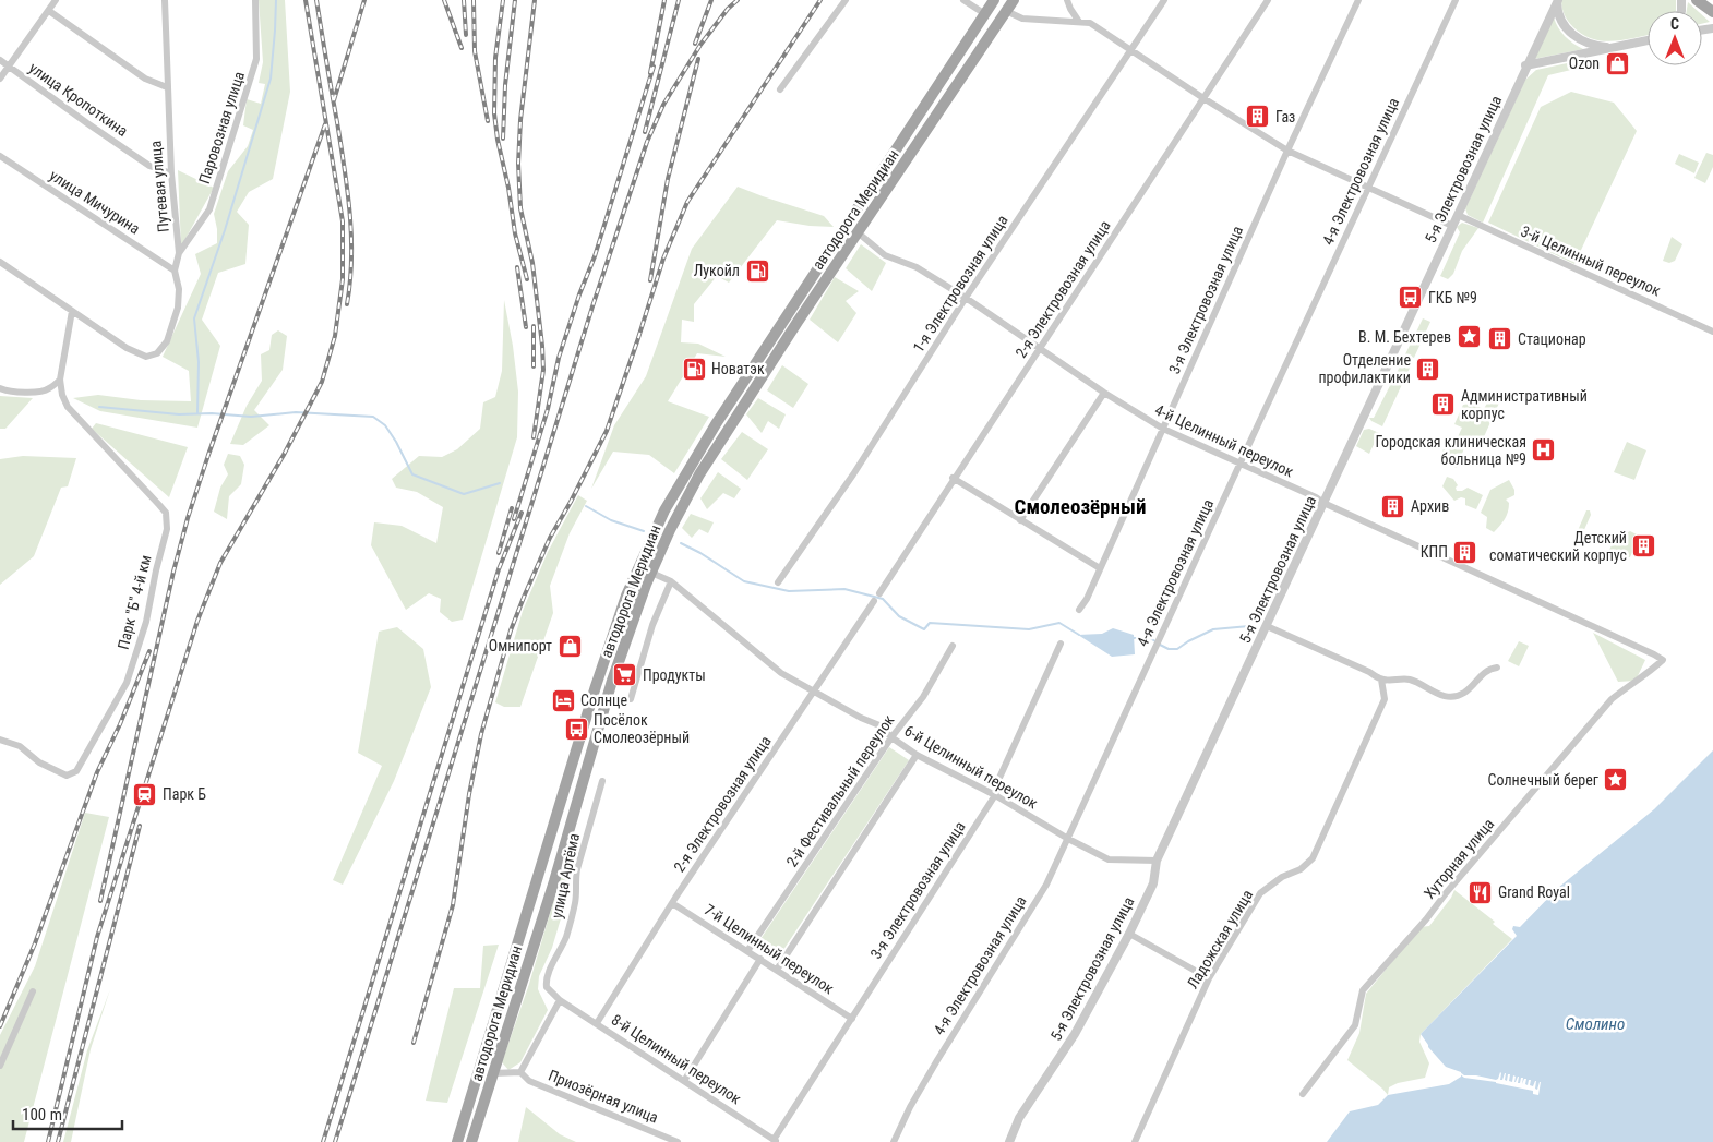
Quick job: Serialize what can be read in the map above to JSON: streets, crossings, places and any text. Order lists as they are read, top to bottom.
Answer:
{
  "streets": {
    "main road": ["автодорога Меридиан"],
    "street": [
      "улица Кропоткина",
      "Паровозная улица",
      "5-я Электровозная улица",
      "4-я Электровозная улица",
      "Путевая улица",
      "улица Мичурина",
      "3-й Целинный переулок",
      "1-я Электровозная улица",
      "2-я Электровозная улица",
      "3-я Электровозная улица",
      "4-й Целинный переулок",
      "Парк \"Б\" 4-й км",
      "6-й Целинный переулок",
      "2-й Фестивальный переулок",
      "Хуторная улица",
      "улица Артёма",
      "Ладожская улица",
      "7-й Целинный переулок",
      "8-й Целинный переулок",
      "Приозёрная улица"
    ]
  },
  "crossings": [
    ["улица Кропоткина", "Путевая улица"],
    ["Паровозная улица", "Путевая улица"],
    ["5-я Электровозная улица", "3-й Целинный переулок"],
    ["5-я Электровозная улица", "4-й Целинный переулок"],
    ["5-я Электровозная улица", "6-й Целинный переулок"],
    ["4-я Электровозная улица", "4-й Целинный переулок"],
    ["4-я Электровозная улица", "6-й Целинный переулок"],
    ["Путевая улица", "улица Мичурина"],
    ["автодорога Меридиан", "4-й Целинный переулок"],
    ["автодорога Меридиан", "6-й Целинный переулок"],
    ["1-я Электровозная улица", "4-й Целинный переулок"],
    ["2-я Электровозная улица", "4-й Целинный переулок"],
    ["2-я Электровозная улица", "6-й Целинный переулок"],
    ["2-я Электровозная улица", "7-й Целинный переулок"],
    ["2-я Электровозная улица", "8-й Целинный переулок"],
    ["3-я Электровозная улица", "4-й Целинный переулок"],
    ["3-я Электровозная улица", "6-й Целинный переулок"],
    ["3-я Электровозная улица", "7-й Целинный переулок"],
    ["3-я Электровозная улица", "8-й Целинный переулок"],
    ["4-й Целинный переулок", "Хуторная улица"],
    ["6-й Целинный переулок", "2-й Фестивальный переулок"],
    ["2-й Фестивальный переулок", "7-й Целинный переулок"],
    ["улица Артёма", "8-й Целинный переулок"]
  ],
  "districts": ["Смолеозёрный"],
  "water": ["Смолино"],
  "places": {
    "shop": ["Ozon", "Омнипорт"],
    "building": [
      "Газ",
      "Стационар",
      "Отделение профилактики",
      "Административный корпус",
      "Архив",
      "Детский соматический корпус",
      "КПП"
    ],
    "fuel station": ["Лукойл", "Новатэк"],
    "bus stop": ["ГКБ №9", "Посёлок Смолеозёрный"],
    "place": ["В. М. Бехтерев", "Солнечный берег"],
    "hospital": ["Городская клиническая больница №9"],
    "supermarket": ["Продукты"],
    "hotel": ["Солнце"],
    "station": ["Парк Б"],
    "restaurant": ["Grand Royal"]
  },
  "scale_bar": "100 m",
  "north": "top"
}
